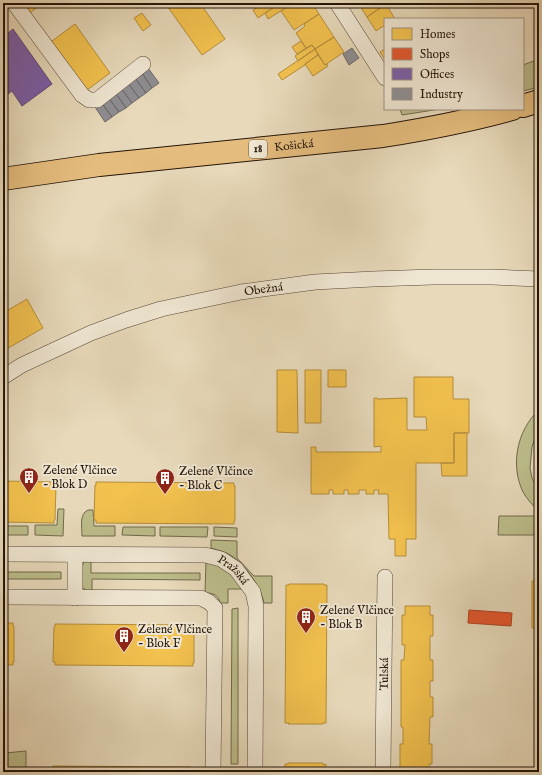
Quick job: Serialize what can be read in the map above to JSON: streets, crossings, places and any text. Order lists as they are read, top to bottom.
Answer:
{
  "streets": {
    "main road": ["Košická", "18"],
    "street": ["Obežná", "Pražská", "Tulská"]
  },
  "places": {
    "building": [
      "Zelené Vlčince - Blok D",
      "Zelené Vlčince - Blok C",
      "Zelené Vlčince - Blok B",
      "Zelené Vlčince - Blok F"
    ]
  },
  "legend": [
    "Homes",
    "Shops",
    "Offices",
    "Industry"
  ]
}
